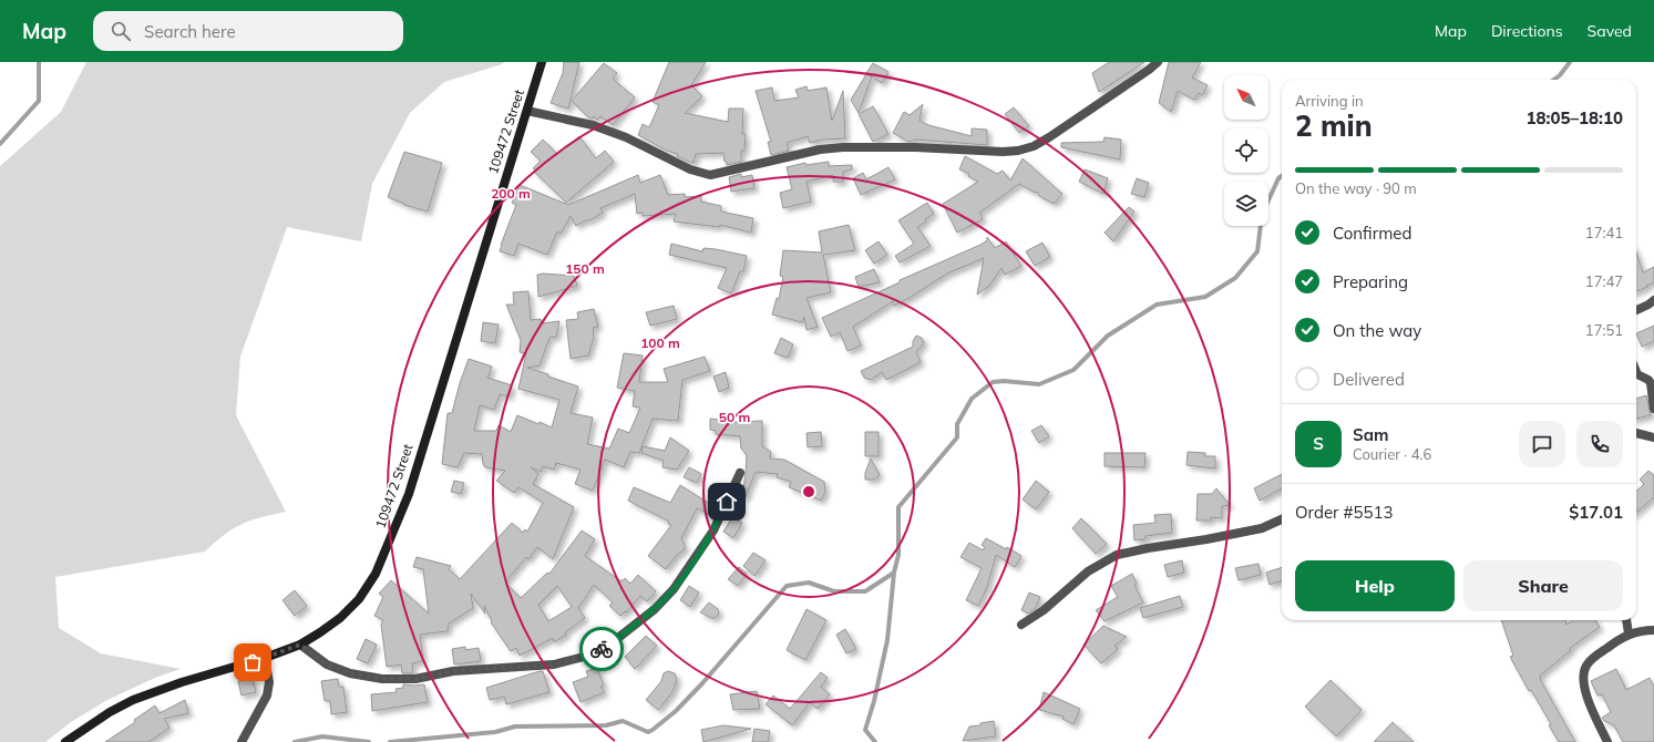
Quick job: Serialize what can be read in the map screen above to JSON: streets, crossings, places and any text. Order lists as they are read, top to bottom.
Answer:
{
  "streets": {
    "street": ["109472 Street"]
  },
  "north": "top left",
  "page": {
    "header": "Map",
    "search": "Search here",
    "nav": ["Map", "Directions", "Saved"],
    "heading": ["2 min", "Arriving in", "18:05–18:10"],
    "panel": [
      "Sam",
      "Courier · 4.6",
      "Order #5513",
      "$17.01"
    ],
    "bar": "On the way · 90 m",
    "list": [
      ["Confirmed", "17:41"],
      ["Preparing", "17:47"],
      ["On the way", "17:51"],
      "Delivered"
    ],
    "round": "S",
    "buttons": ["Help", "Share"]
  },
  "rings": [
    "200 m",
    "150 m",
    "100 m",
    "50 m"
  ]
}
